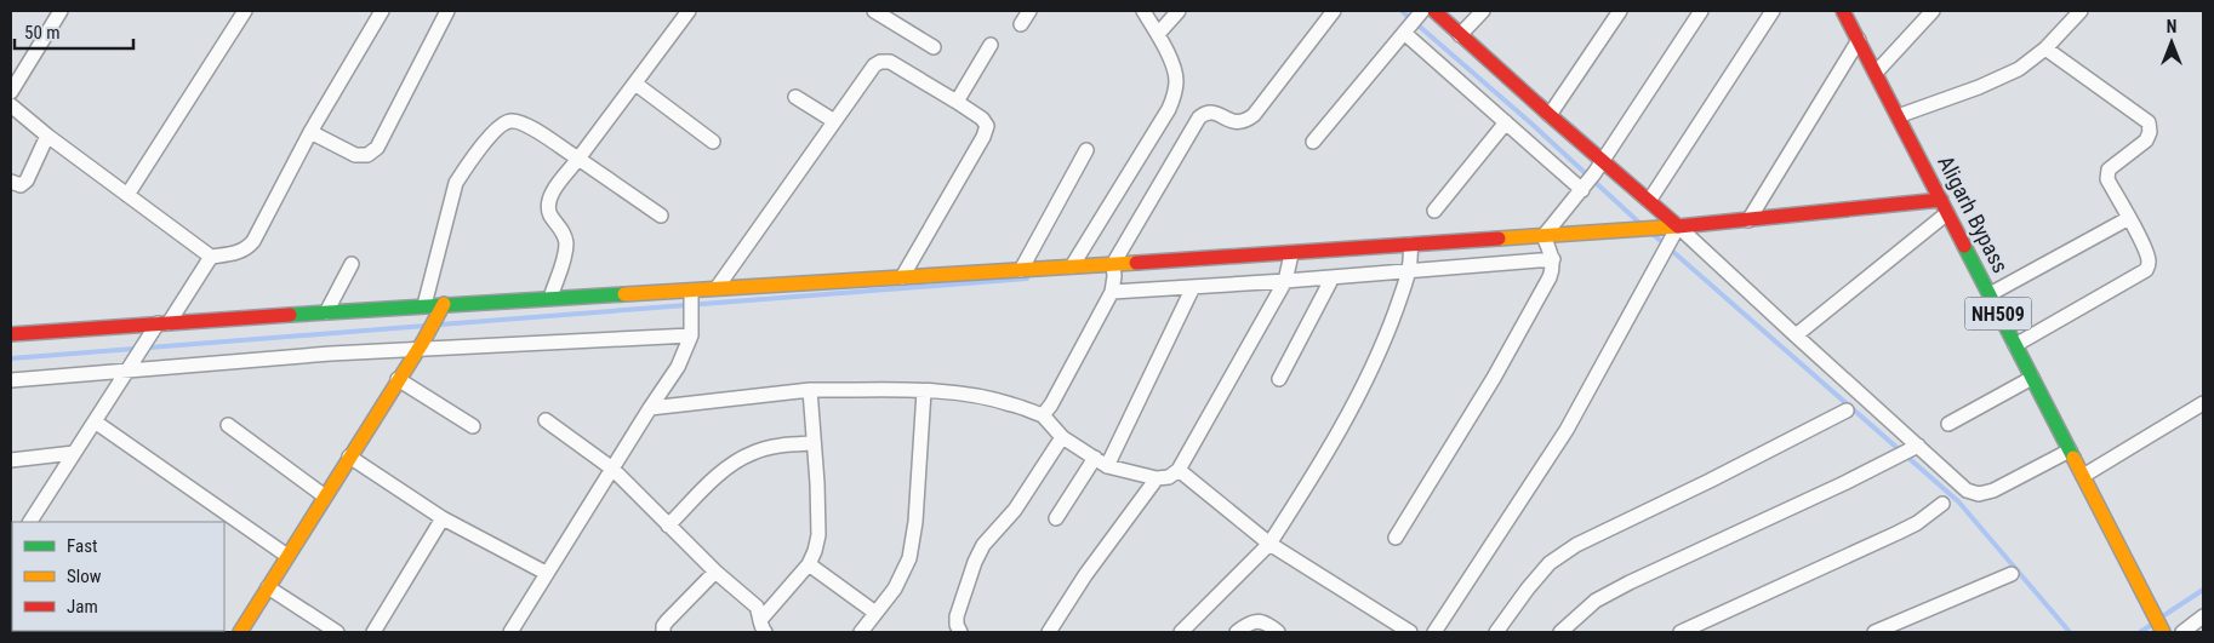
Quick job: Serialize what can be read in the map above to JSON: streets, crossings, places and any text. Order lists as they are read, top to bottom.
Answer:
{
  "streets": {
    "main road": ["Aligarh Bypass", "NH509"]
  },
  "legend": ["Fast", "Slow", "Jam"],
  "scale_bar": "50 m",
  "north": "top"
}
